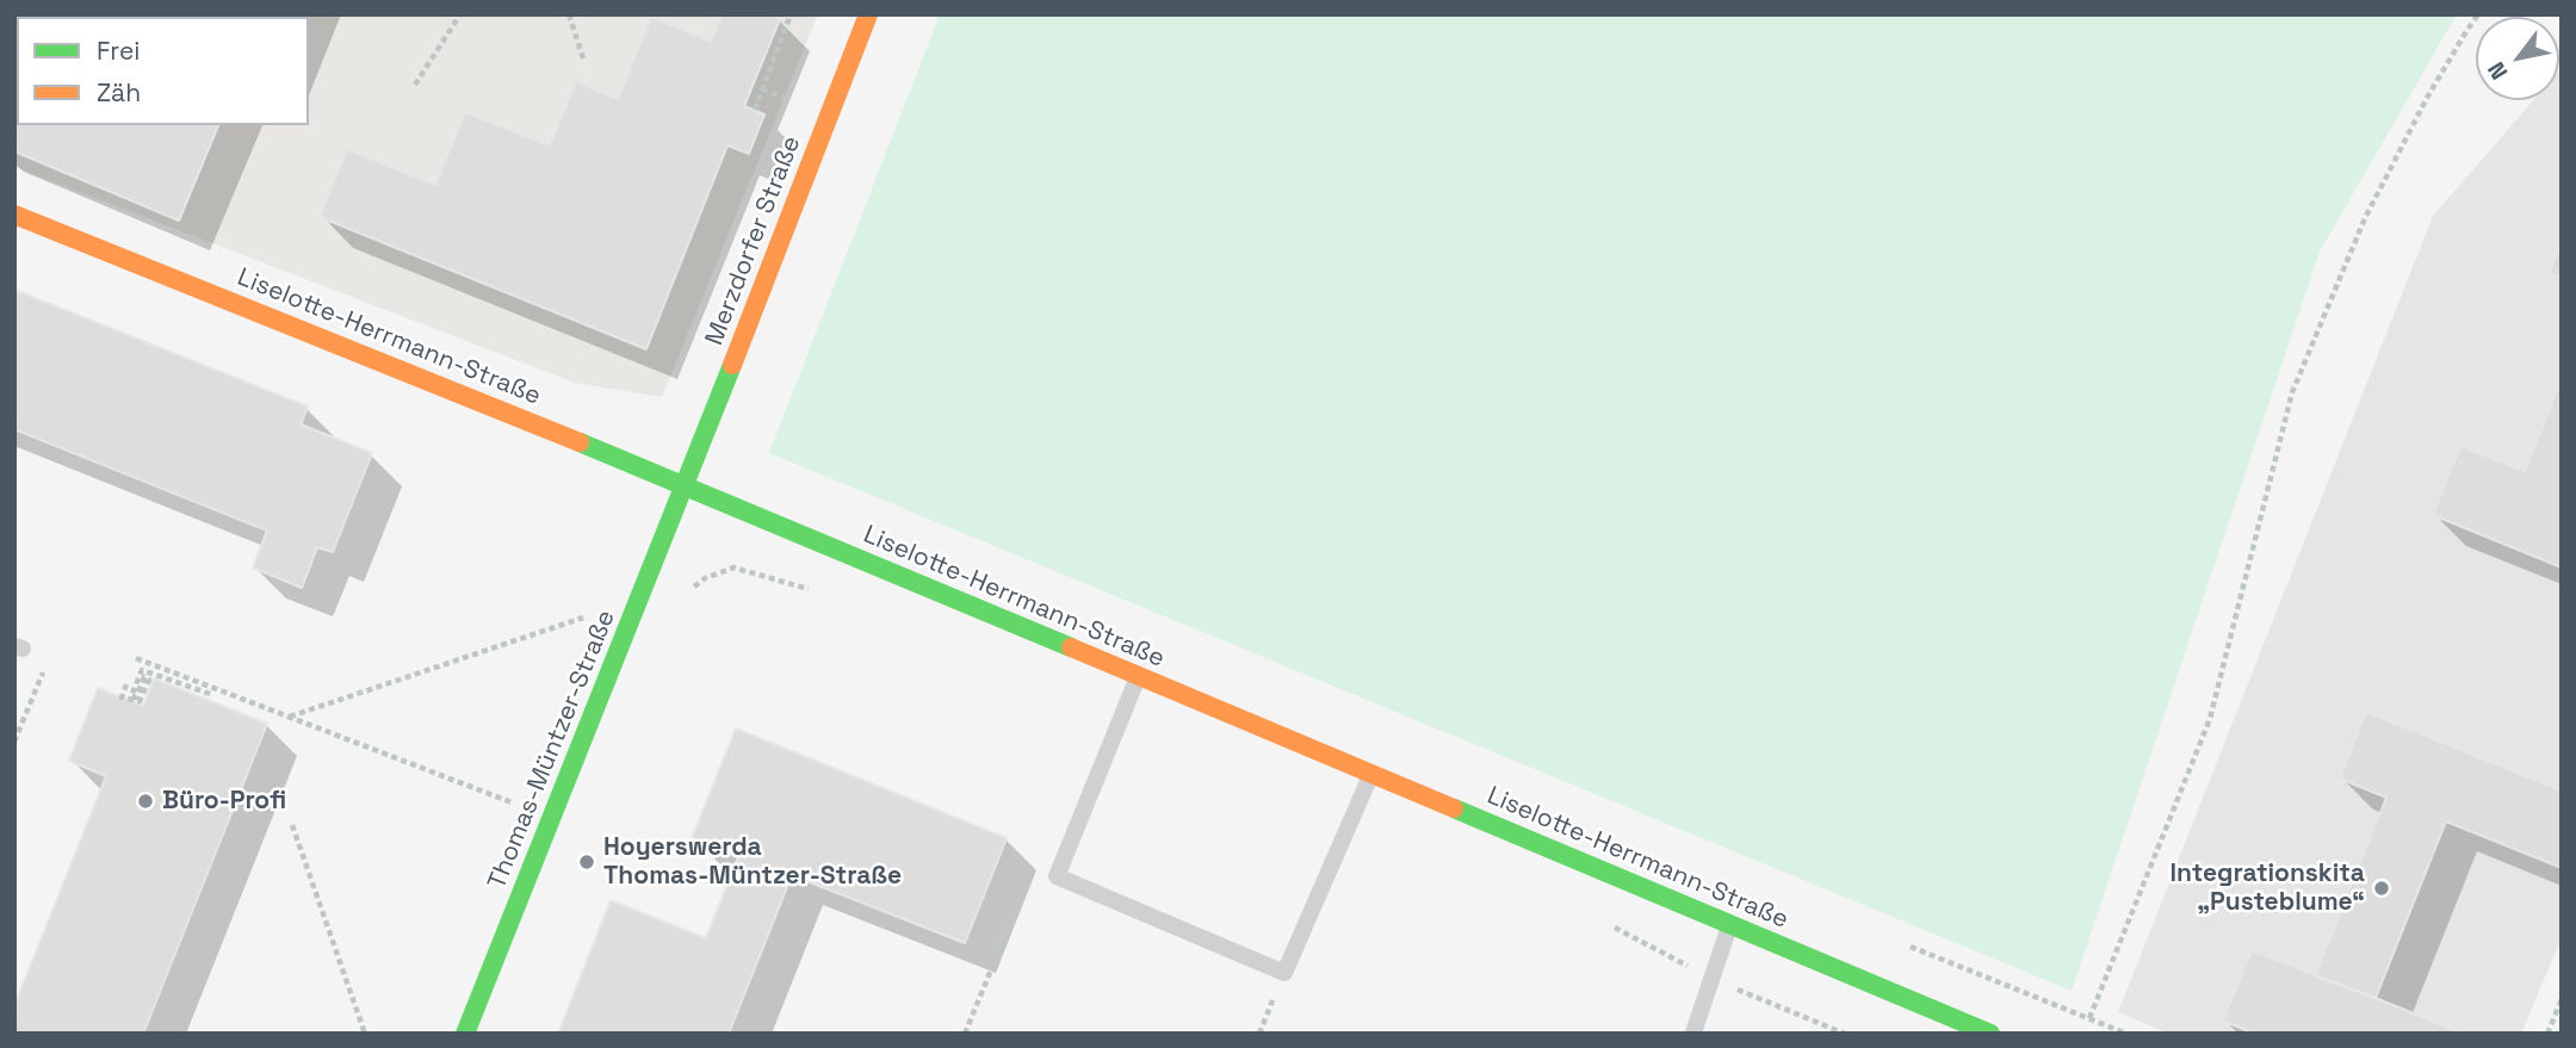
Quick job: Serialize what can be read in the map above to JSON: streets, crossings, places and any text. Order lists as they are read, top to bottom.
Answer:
{
  "streets": {
    "street": ["Merzdorfer Straße", "Liselotte-Herrmann-Straße", "Thomas-Müntzer-Straße"]
  },
  "crossings": [
    ["Merzdorfer Straße", "Liselotte-Herrmann-Straße"],
    ["Merzdorfer Straße", "Thomas-Müntzer-Straße"],
    ["Liselotte-Herrmann-Straße", "Thomas-Müntzer-Straße"]
  ],
  "places": ["Büro-Profi", "Hoyerswerda Thomas-Müntzer-Straße", "Integrationskita „Pusteblume“"],
  "legend": ["Frei", "Zäh"],
  "north": "bottom left"
}
